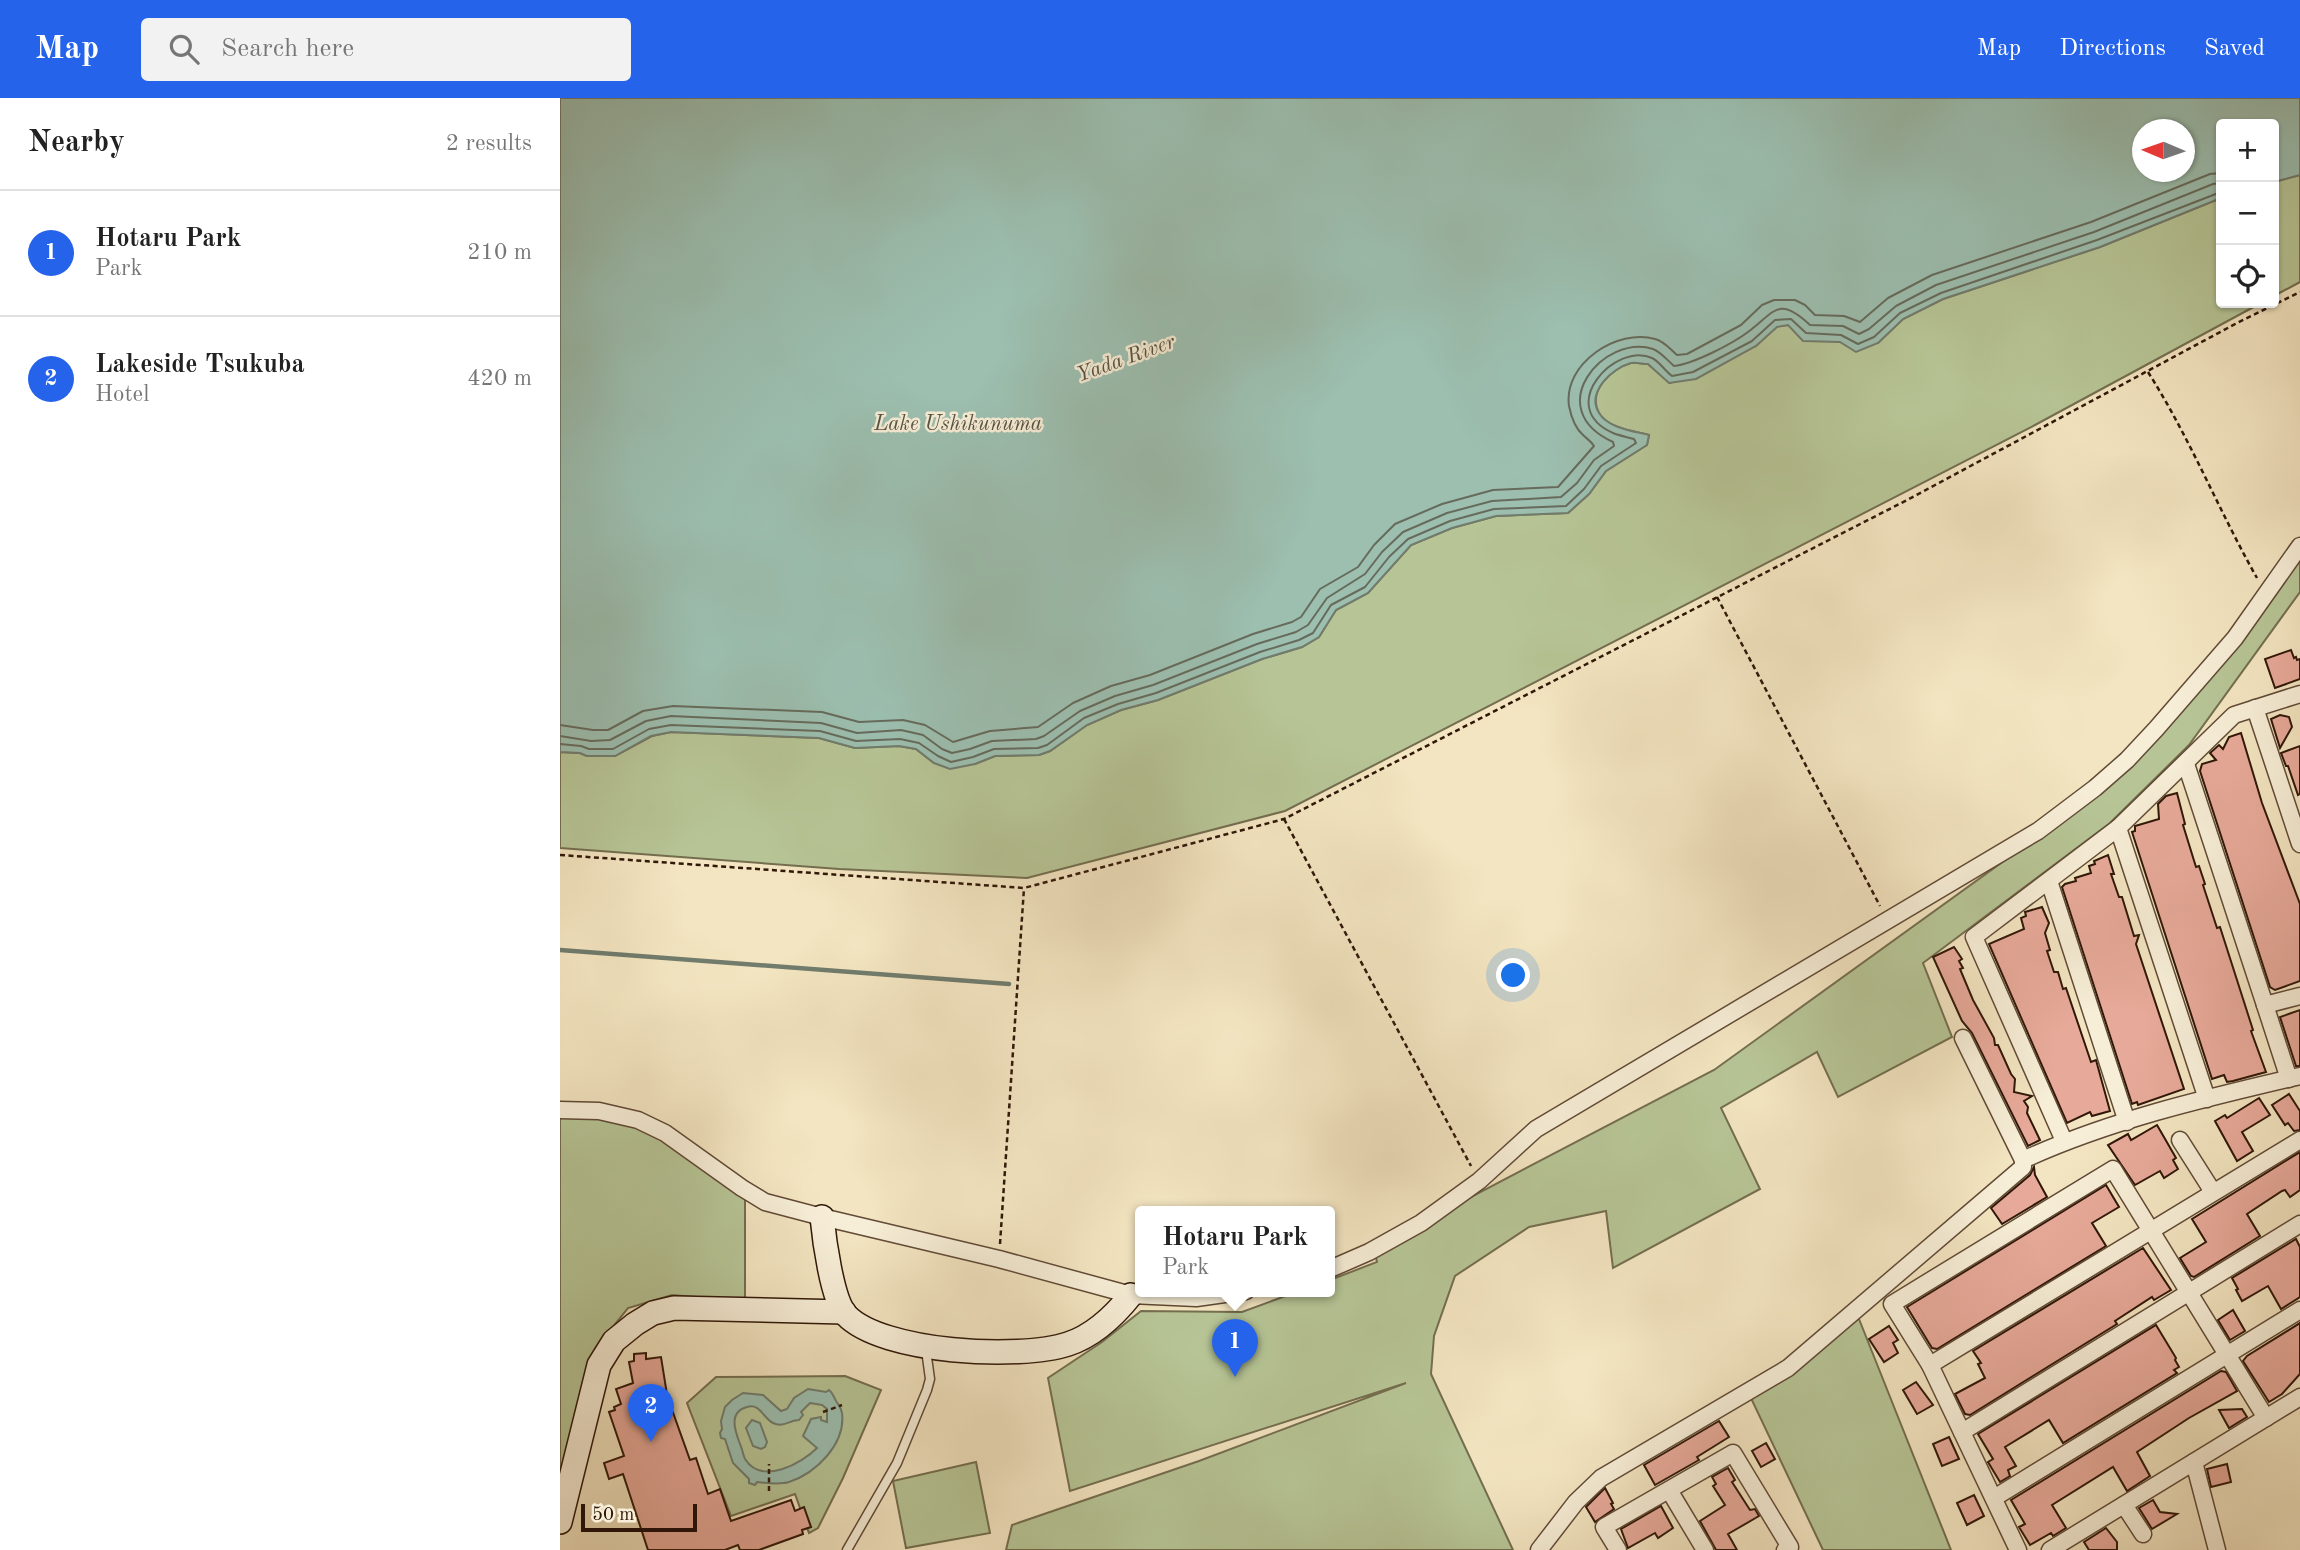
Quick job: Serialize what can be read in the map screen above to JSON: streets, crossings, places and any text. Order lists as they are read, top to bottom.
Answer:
{
  "water": ["Yada River", "Lake Ushikunuma"],
  "scale_bar": "50 m",
  "north": "left",
  "page": {
    "header": "Map",
    "search": "Search here",
    "nav": ["Map", "Directions", "Saved"],
    "heading": ["Nearby", "2 results"],
    "map_buttons": ["+", "−"],
    "list": [
      {
        "mark": "1",
        "name": "Hotaru Park",
        "note": "Park",
        "value": "210 m"
      },
      {
        "mark": "2",
        "name": "Lakeside Tsukuba",
        "note": "Hotel",
        "value": "420 m"
      }
    ],
    "popup": ["Hotaru Park", "Park"],
    "pins": ["1", "2"],
    "scale": "50 m"
  }
}
